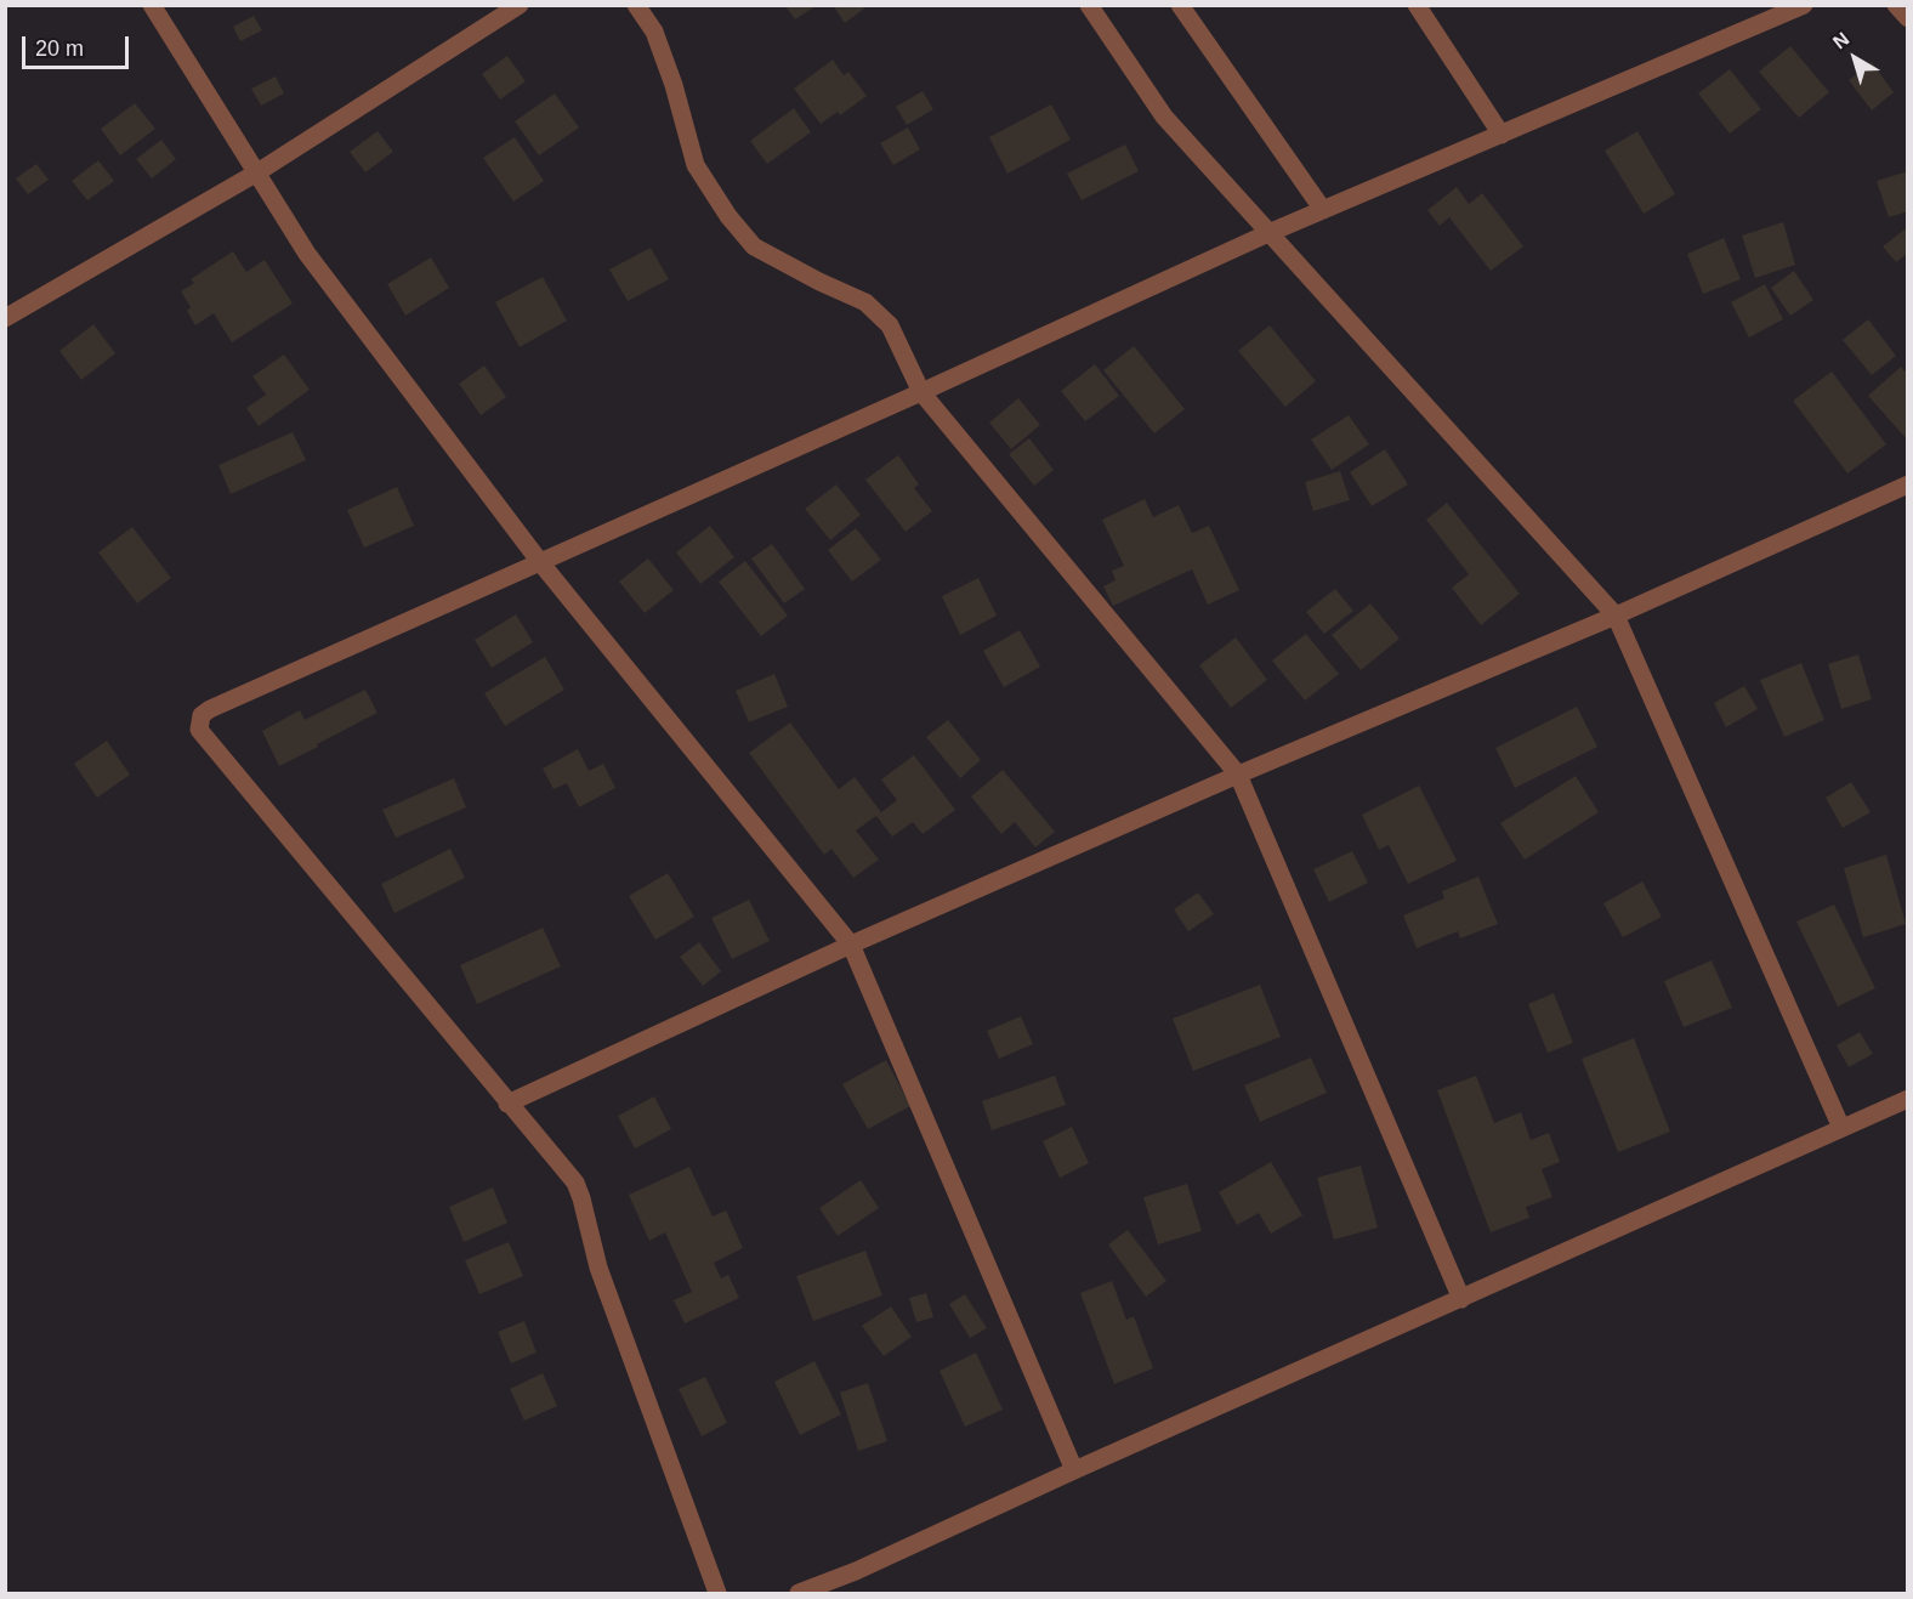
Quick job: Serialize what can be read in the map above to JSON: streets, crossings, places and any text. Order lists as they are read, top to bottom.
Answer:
{
  "scale_bar": "20 m",
  "north": "top left"
}
